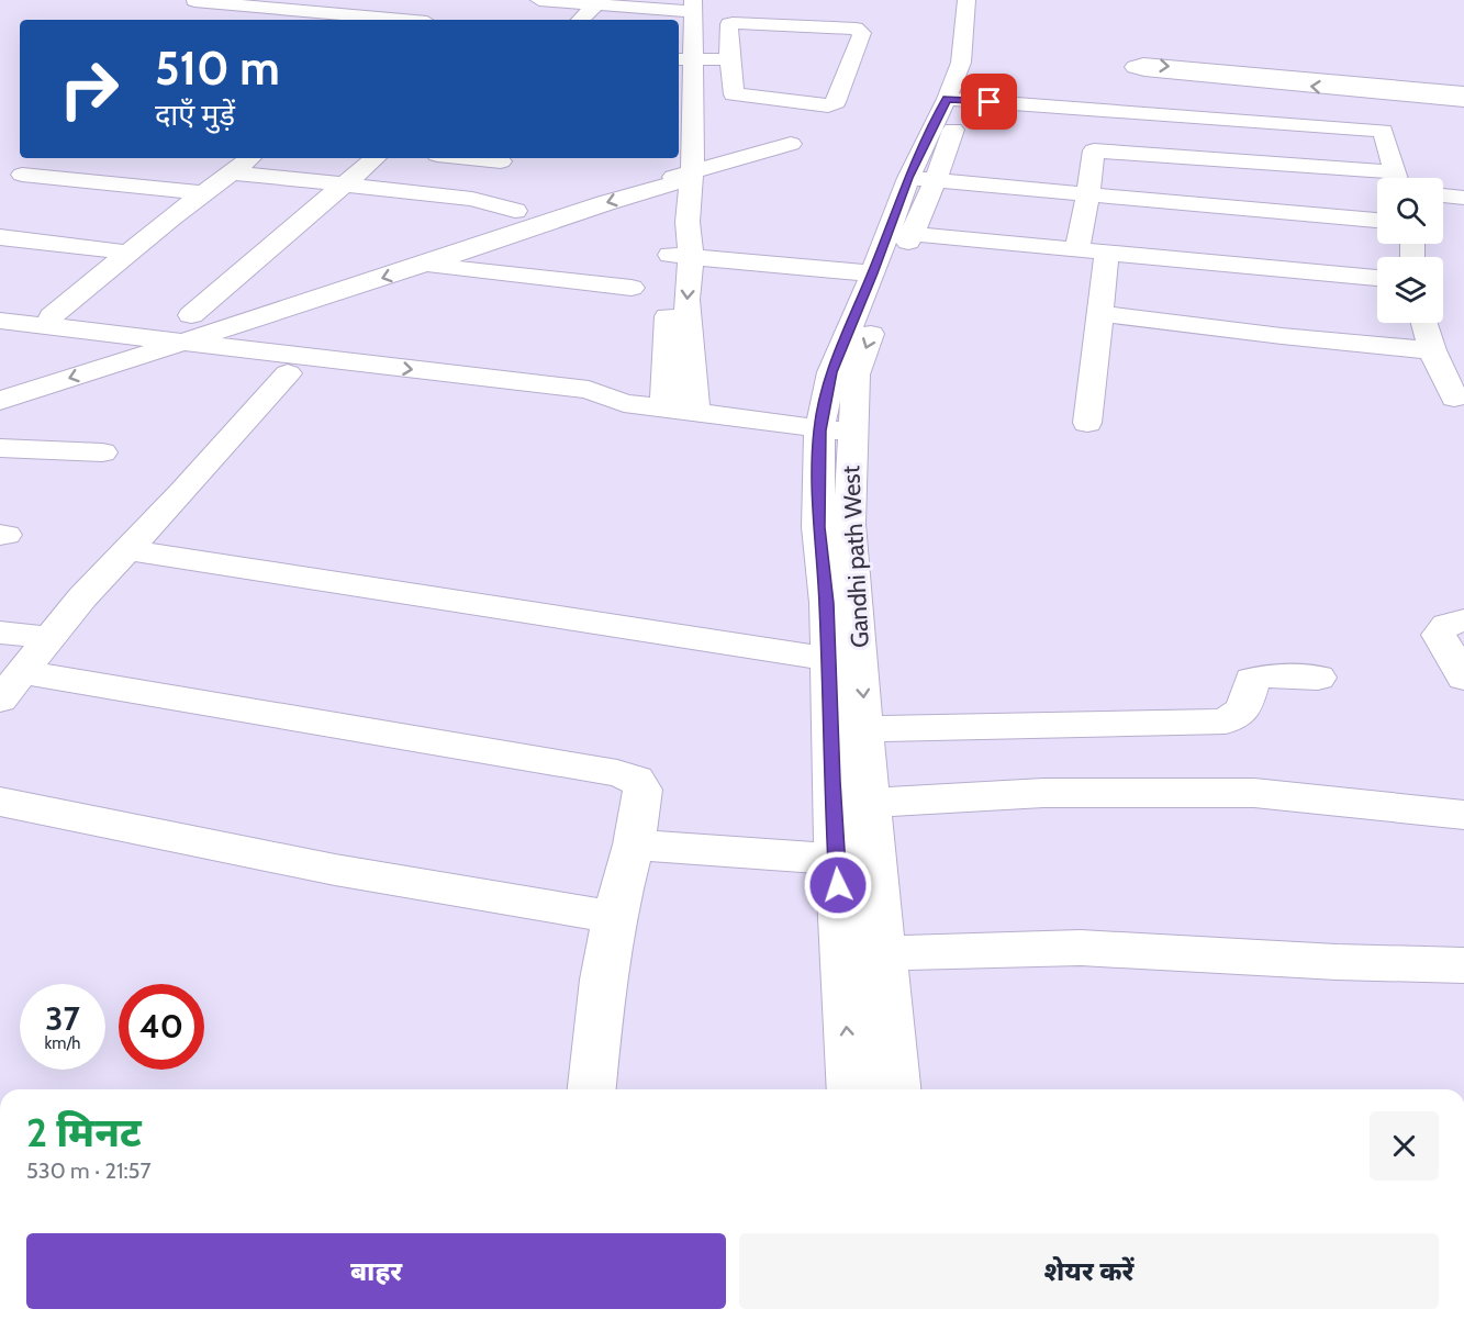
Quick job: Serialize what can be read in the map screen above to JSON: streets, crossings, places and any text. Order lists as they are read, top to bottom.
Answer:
{
  "streets": {
    "street": ["Gandhi path West"]
  },
  "page": {
    "turn": ["510 m", "दाएँ मुड़ें"],
    "speed": "37 km/h",
    "limit": "40",
    "heading": ["2 मिनट", "530 m · 21:57"],
    "buttons": ["बाहर", "शेयर करें"]
  }
}
